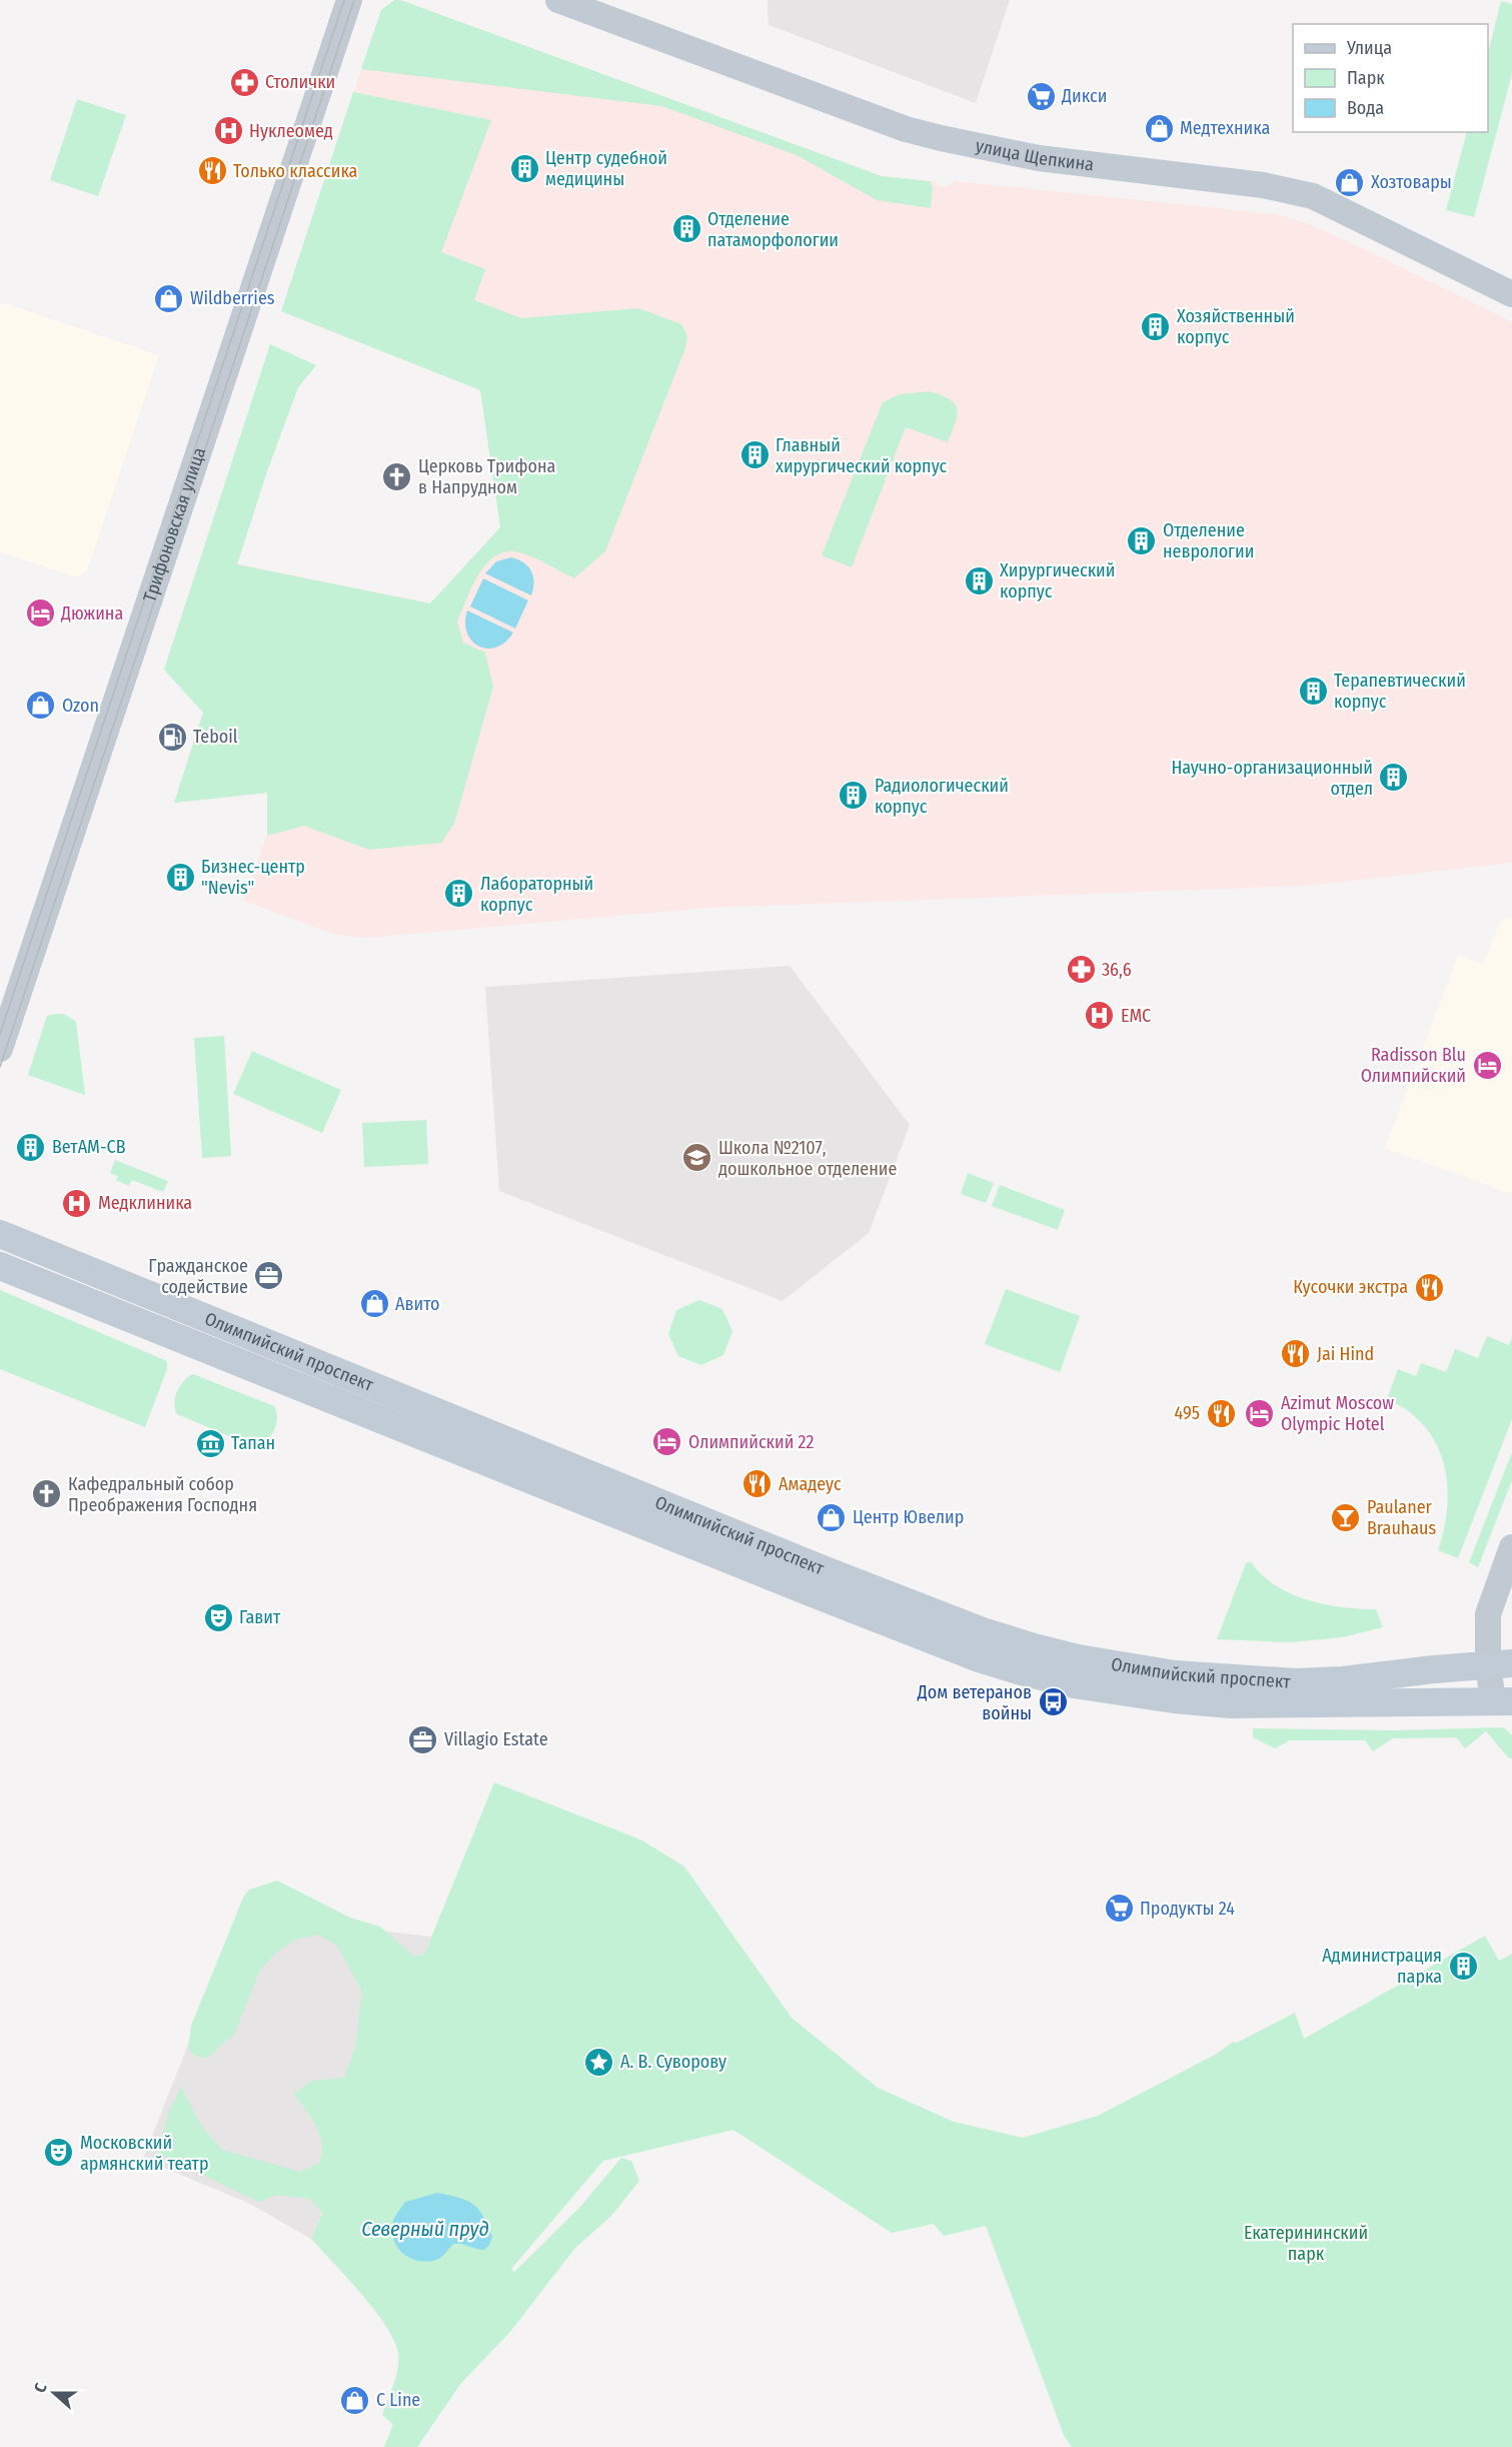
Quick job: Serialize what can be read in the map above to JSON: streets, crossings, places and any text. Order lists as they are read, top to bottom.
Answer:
{
  "streets": {
    "main road": ["Олимпийский проспект"],
    "street": ["улица Щепкина", "Трифоновская улица"]
  },
  "water": ["Северный пруд"],
  "parks": ["Екатерининский парк"],
  "places": {
    "pharmacy": ["Столички", "36,6"],
    "supermarket": ["Дикси", "Продукты 24"],
    "shop": [
      "Медтехника",
      "Хозтовары",
      "Wildberries",
      "Ozon",
      "Авито",
      "Центр Ювелир",
      "С Line"
    ],
    "hospital": ["Нуклеомед", "EMC", "Медклиника"],
    "building": [
      "Центр судебной медицины",
      "Отделение патаморфологии",
      "Хозяйственный корпус",
      "Главный хирургический корпус",
      "Отделение неврологии",
      "Хирургический корпус",
      "Терапевтический корпус",
      "Научно-организационный отдел",
      "Радиологический корпус",
      "Бизнес-центр \"Nevis\"",
      "Лабораторный корпус",
      "ВетАМ-СВ",
      "Администрация парка"
    ],
    "restaurant": [
      "Только классика",
      "Кусочки экстра",
      "Jai Hind",
      "495",
      "Амадеус"
    ],
    "church": ["Церковь Трифона в Напрудном", "Кафедральный собор Преображения Господня"],
    "hotel": [
      "Дюжина",
      "Radisson Blu Олимпийский",
      "Azimut Moscow Olympic Hotel",
      "Олимпийский 22"
    ],
    "fuel station": ["Teboil"],
    "school or university": ["Школа №2107, дошкольное отделение"],
    "office": ["Гражданское содействие", "Villagio Estate"],
    "museum": ["Тапан"],
    "bar": ["Paulaner Brauhaus"],
    "theatre": ["Гавит", "Московский армянский театр"],
    "bus stop": ["Дом ветеранов войны"],
    "place": ["А. В. Суворову"]
  },
  "legend": ["Улица", "Парк", "Вода"],
  "north": "left"
}
